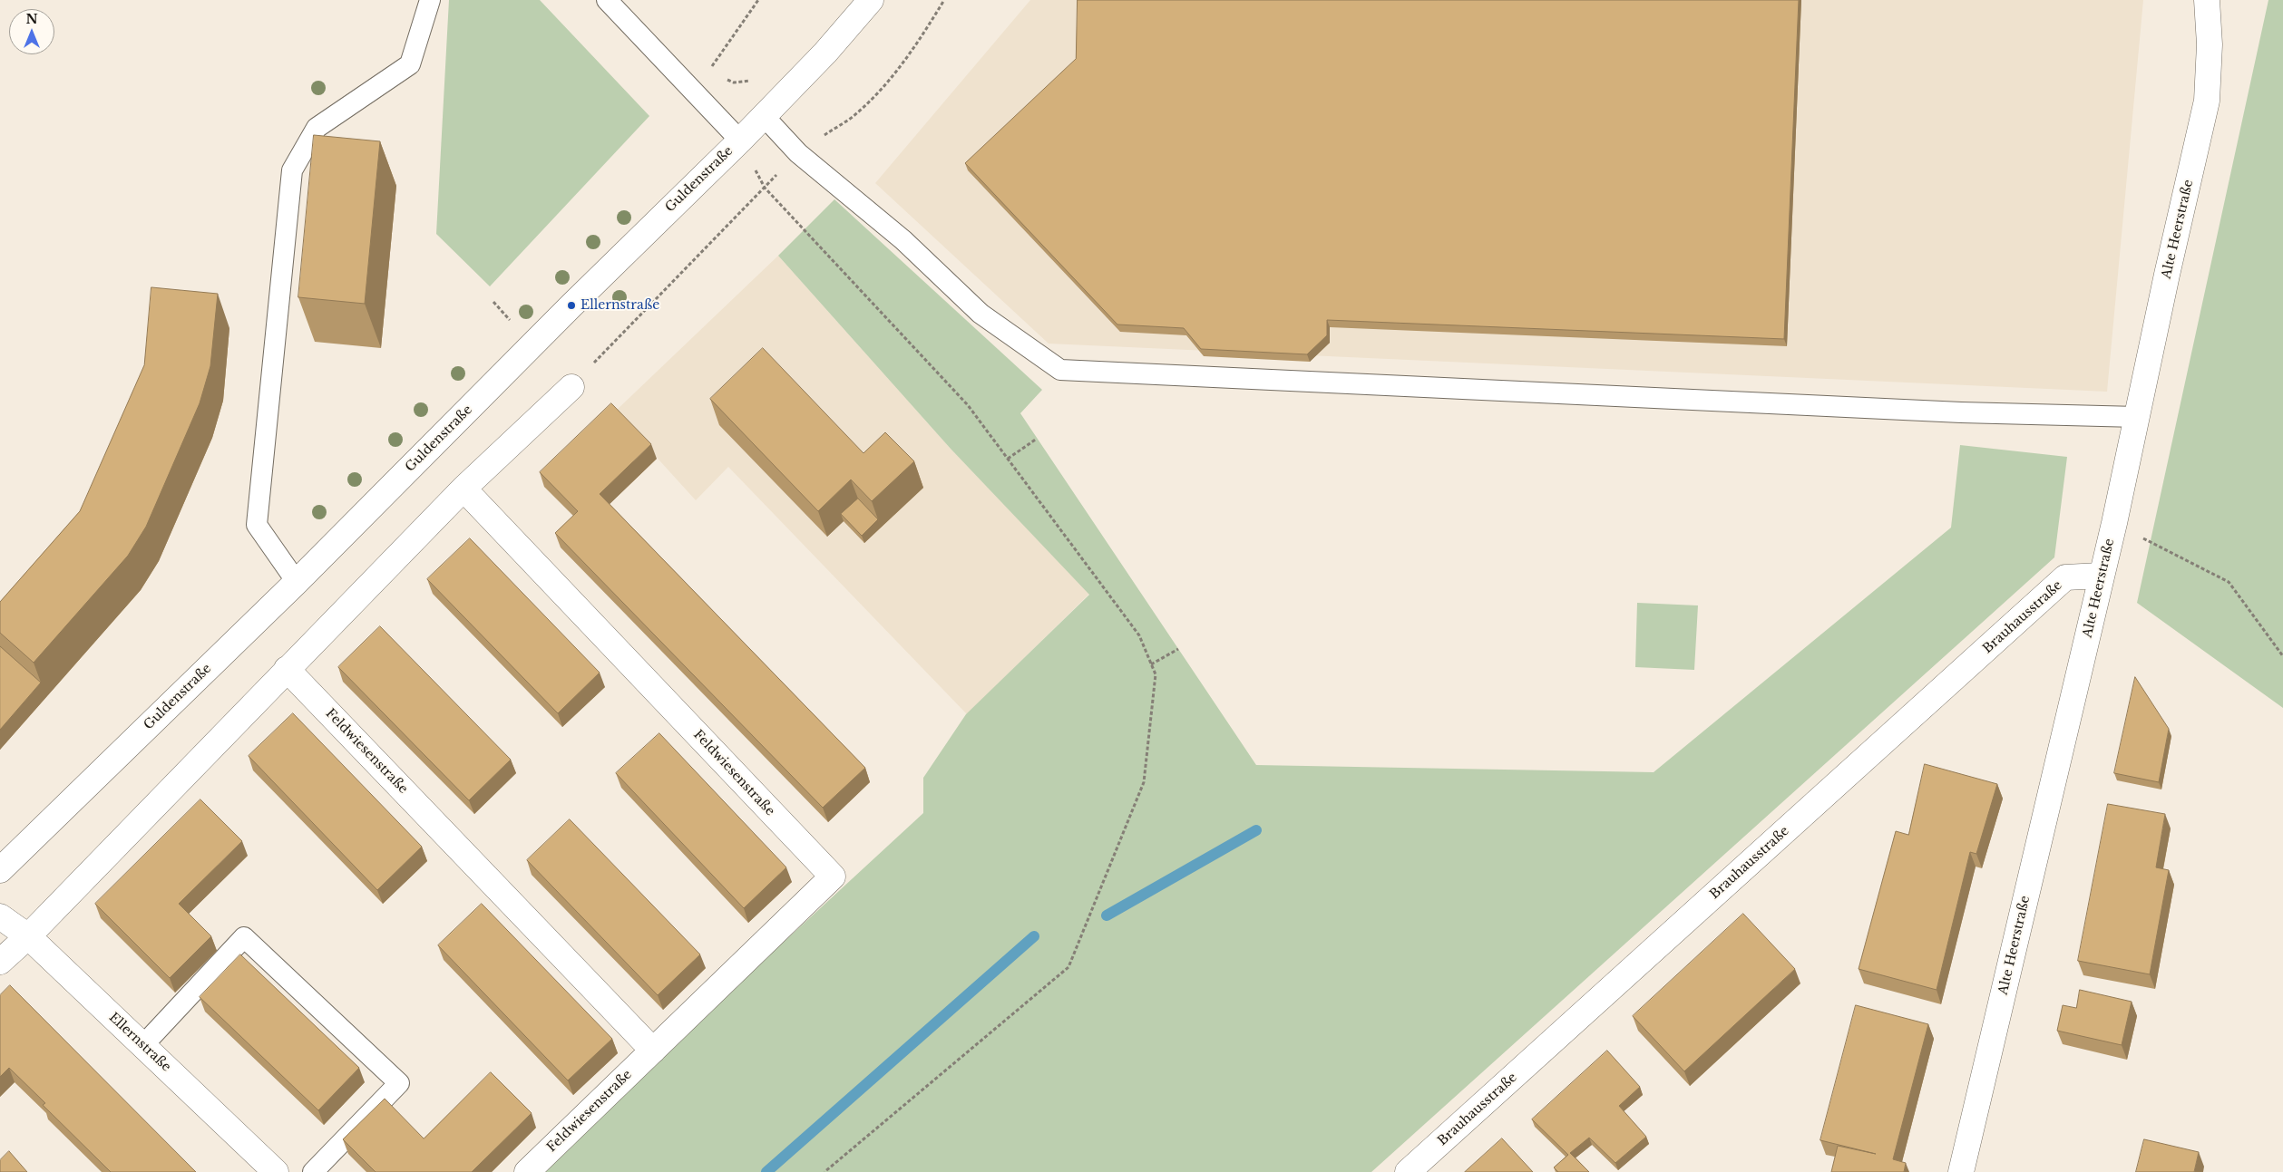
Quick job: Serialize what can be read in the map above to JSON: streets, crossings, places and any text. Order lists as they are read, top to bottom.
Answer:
{
  "streets": {
    "street": [
      "Guldenstraße",
      "Alte Heerstraße",
      "Brauhausstraße",
      "Feldwiesenstraße",
      "Ellernstraße"
    ]
  },
  "crossings": [
    ["Alte Heerstraße", "Brauhausstraße"]
  ],
  "places": ["Ellernstraße"],
  "north": "top"
}
